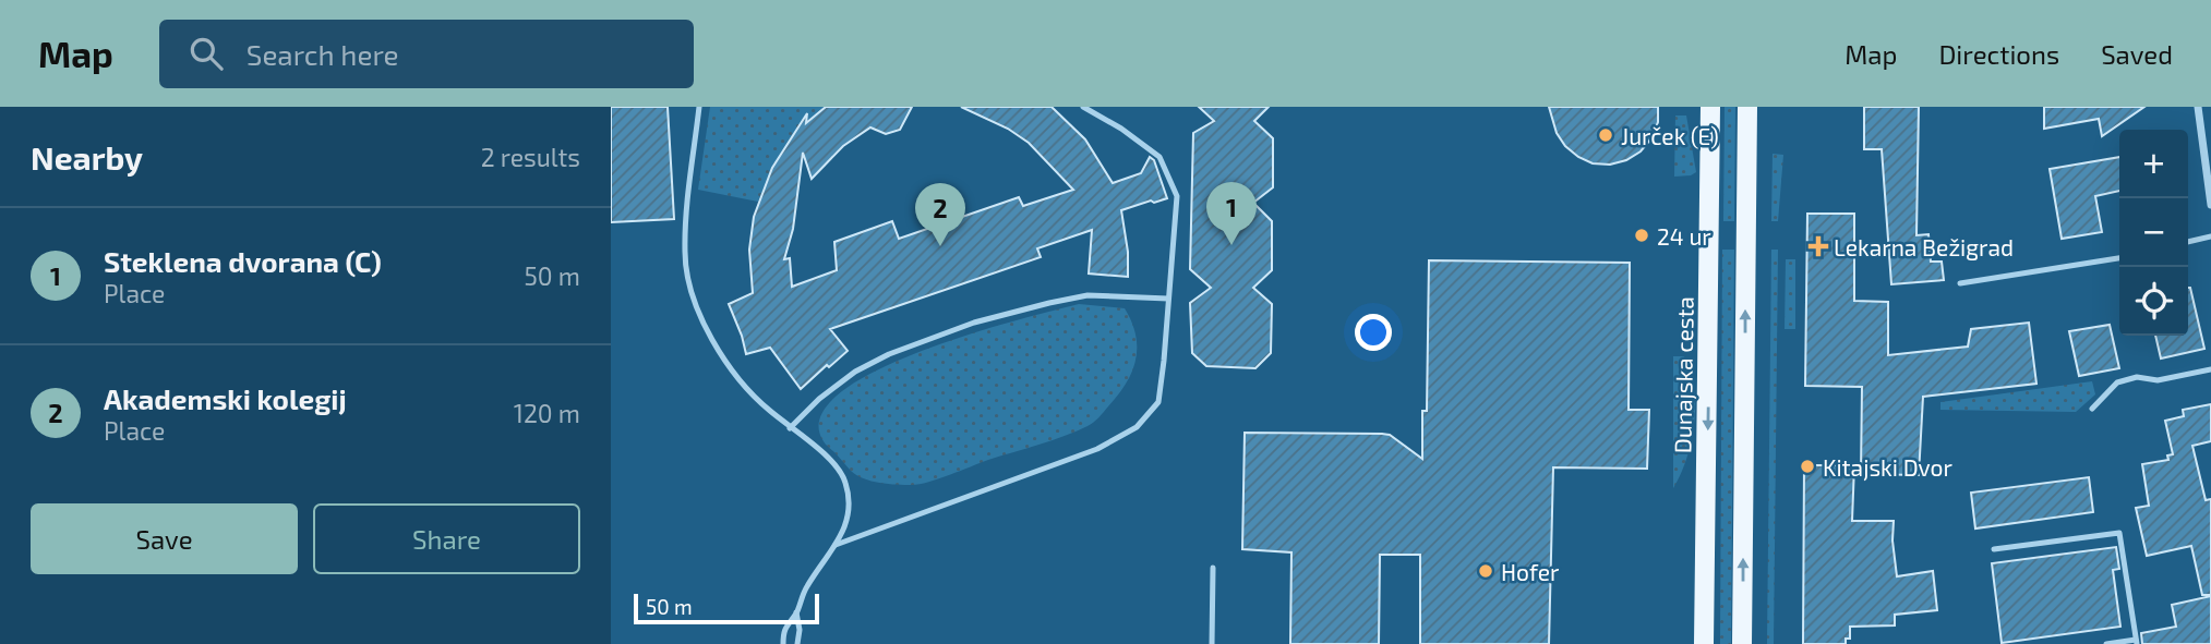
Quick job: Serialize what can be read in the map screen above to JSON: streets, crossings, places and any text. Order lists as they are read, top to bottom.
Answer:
{
  "streets": {
    "main road": ["Dunajska cesta"]
  },
  "places": {
    "other": [
      "Jurček (E)",
      "24 ur",
      "Kitajski Dvor",
      "Hofer"
    ],
    "health": ["Lekarna Bežigrad"]
  },
  "scale_bar": "50 m",
  "page": {
    "header": "Map",
    "search": "Search here",
    "nav": ["Map", "Directions", "Saved"],
    "heading": ["Nearby", "2 results"],
    "map_buttons": ["+", "−"],
    "pins": ["1", "2"],
    "list": [
      {
        "mark": "1",
        "name": "Steklena dvorana (C)",
        "note": "Place",
        "value": "50 m"
      },
      {
        "mark": "2",
        "name": "Akademski kolegij",
        "note": "Place",
        "value": "120 m"
      }
    ],
    "buttons": ["Save", "Share"],
    "scale": "50 m"
  }
}
